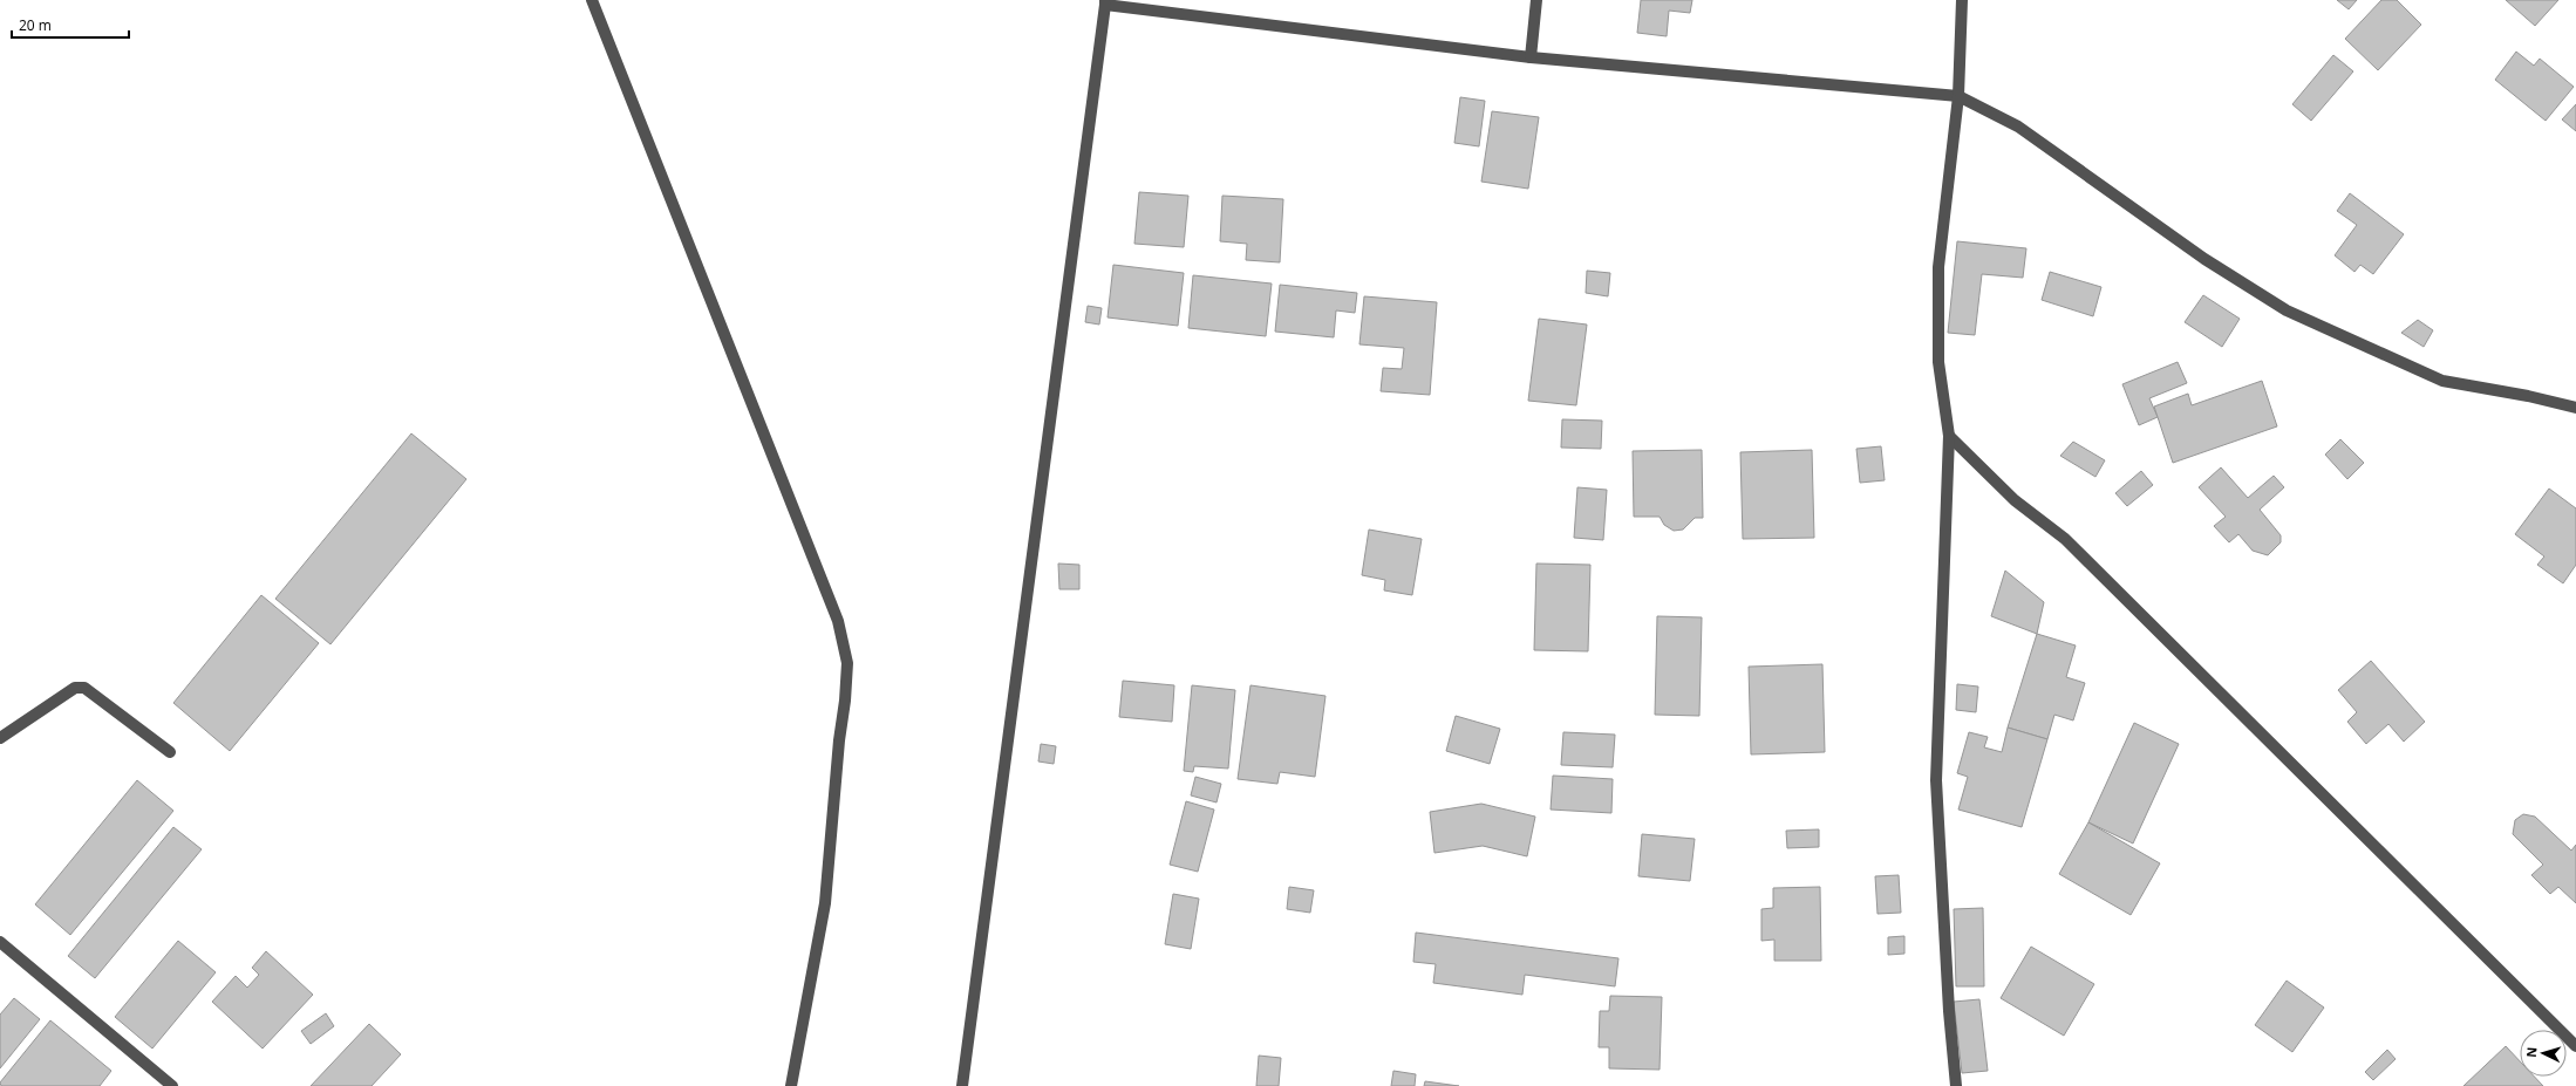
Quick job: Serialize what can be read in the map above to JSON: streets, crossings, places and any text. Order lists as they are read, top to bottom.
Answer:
{
  "scale_bar": "20 m",
  "north": "left"
}
